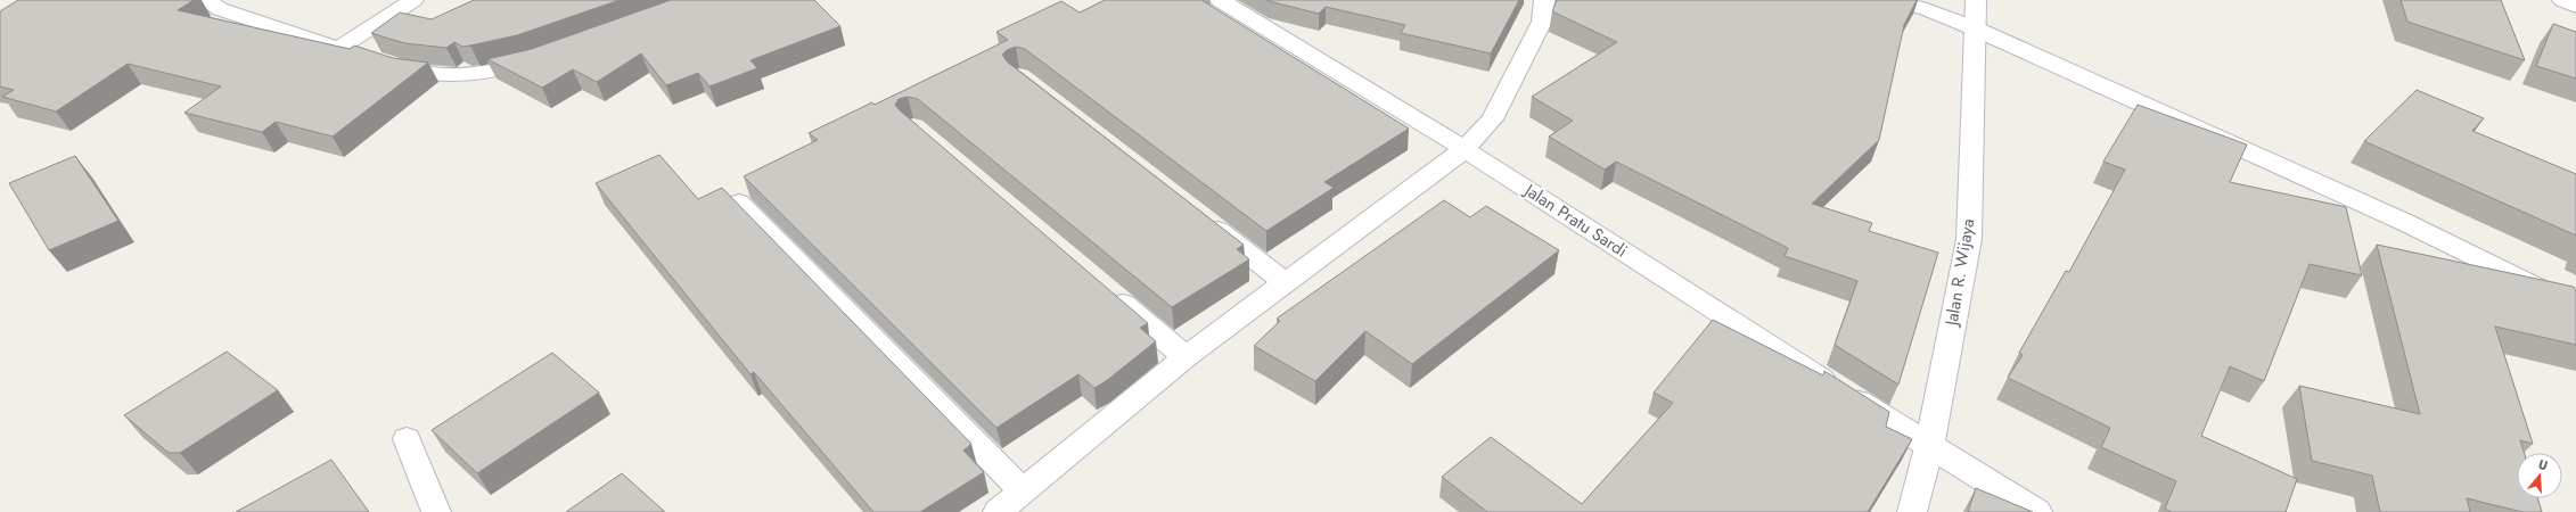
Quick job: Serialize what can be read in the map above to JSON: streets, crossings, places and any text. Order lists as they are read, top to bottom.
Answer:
{
  "streets": {
    "street": ["Jalan Pratu Sardi", "Jalan R. Wijaya"]
  },
  "crossings": [
    ["Jalan Pratu Sardi", "Jalan R. Wijaya"]
  ],
  "north": "top"
}
